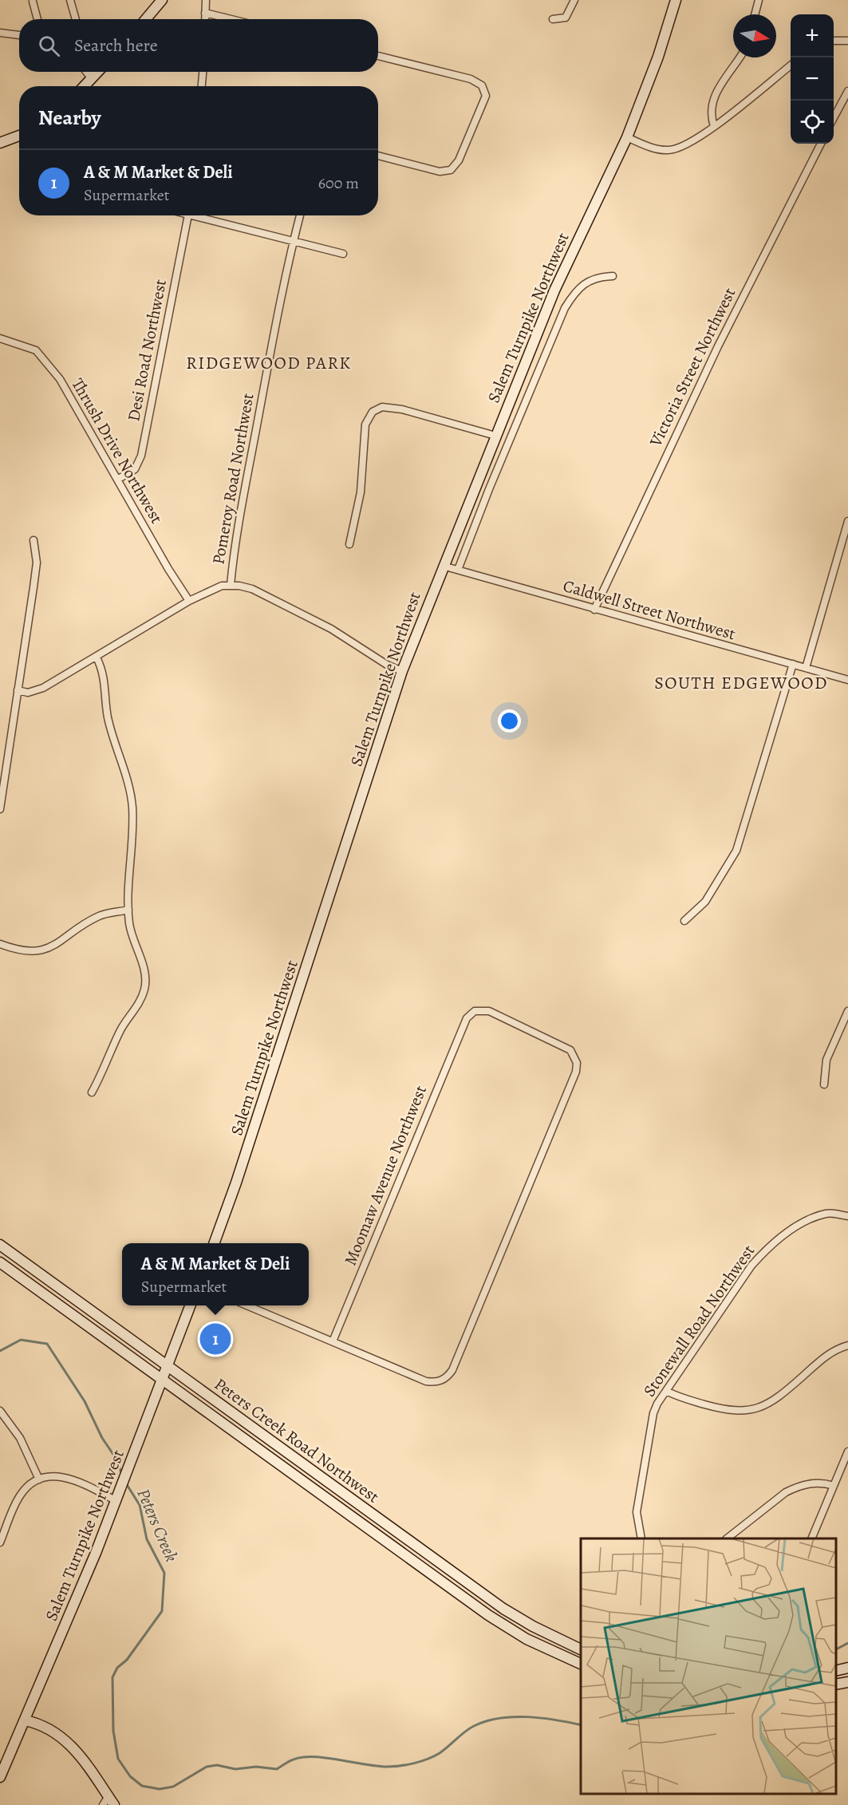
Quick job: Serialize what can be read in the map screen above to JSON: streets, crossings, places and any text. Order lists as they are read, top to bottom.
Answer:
{
  "streets": {
    "street": [
      "Salem Turnpike Northwest",
      "Desi Road Northwest",
      "Victoria Street Northwest",
      "Thrush Drive Northwest",
      "Pomeroy Road Northwest",
      "Caldwell Street Northwest",
      "Moomaw Avenue Northwest",
      "Stonewall Road Northwest",
      "Peters Creek Road Northwest"
    ]
  },
  "crossings": [
    ["Salem Turnpike Northwest", "Caldwell Street Northwest"],
    ["Salem Turnpike Northwest", "Peters Creek Road Northwest"],
    ["Desi Road Northwest", "Thrush Drive Northwest"],
    ["Victoria Street Northwest", "Caldwell Street Northwest"]
  ],
  "districts": ["RIDGEWOOD PARK", "SOUTH EDGEWOOD"],
  "water": ["Peters Creek"],
  "north": "right",
  "page": {
    "map_buttons": ["+", "−"],
    "search": "Search here",
    "heading": "Nearby",
    "list": [
      {
        "mark": "1",
        "name": "A & M Market & Deli",
        "note": "Supermarket",
        "value": "600 m"
      }
    ],
    "popup": ["A & M Market & Deli", "Supermarket"],
    "pins": "1"
  }
}
